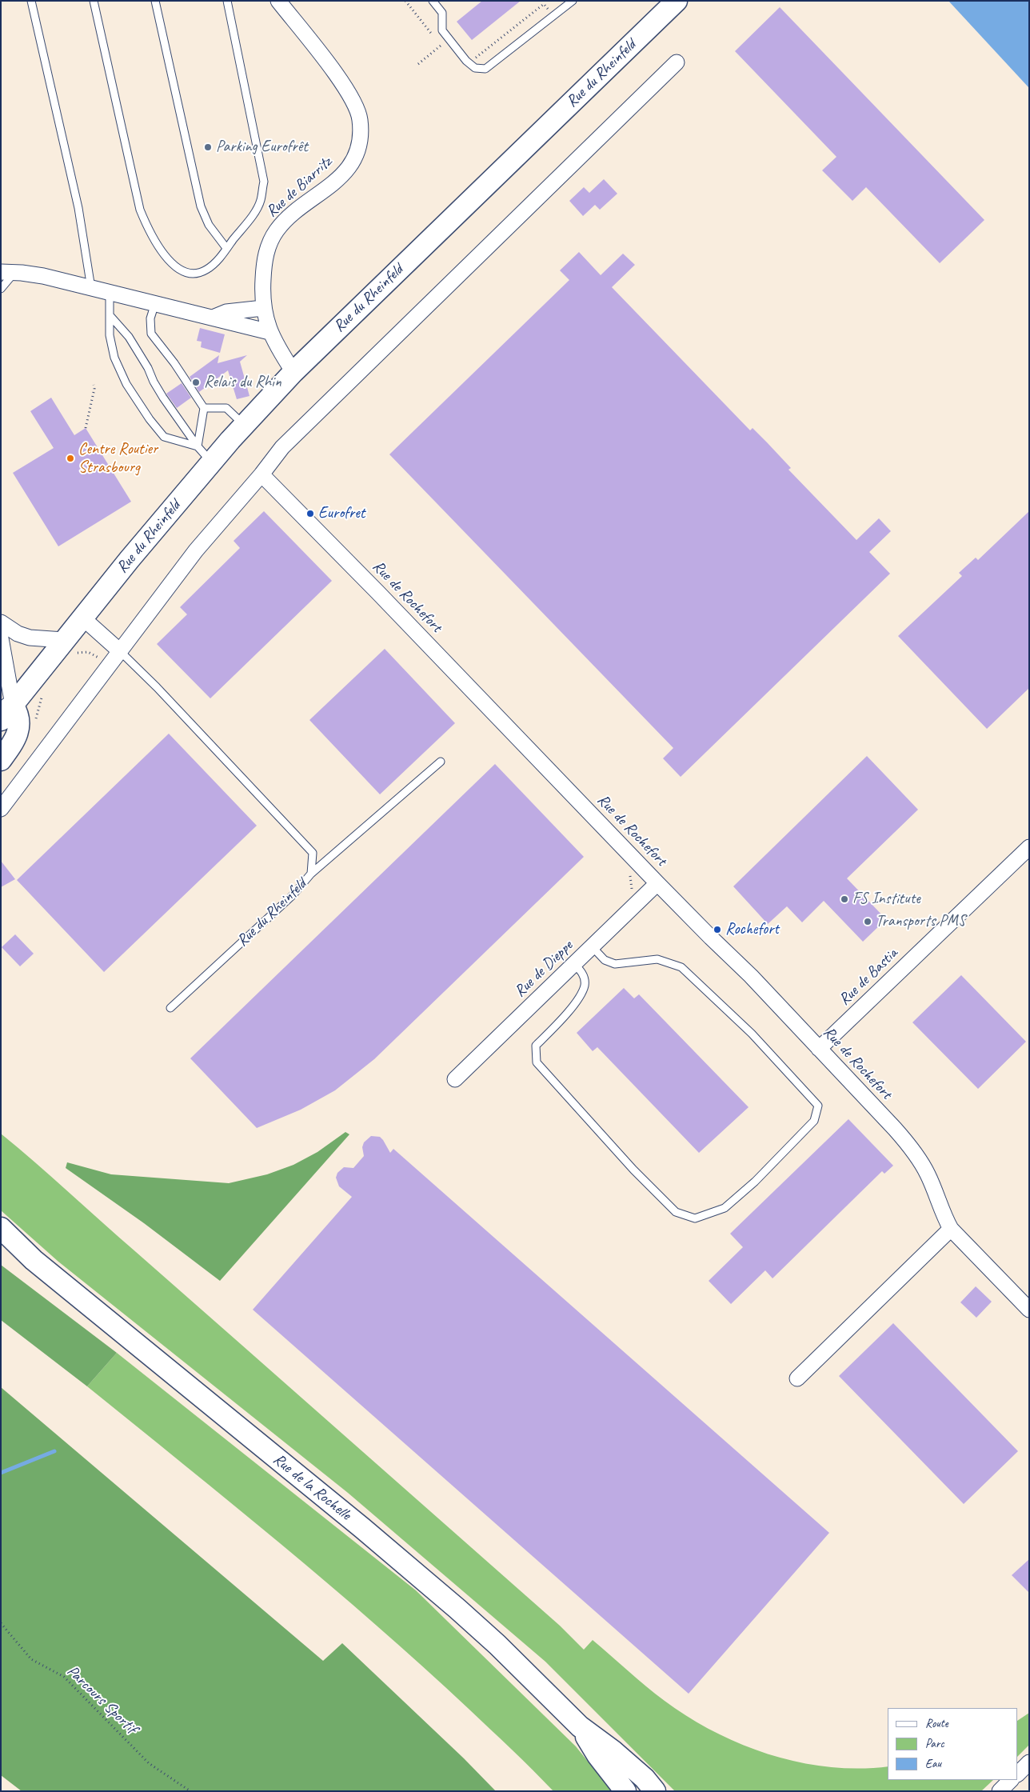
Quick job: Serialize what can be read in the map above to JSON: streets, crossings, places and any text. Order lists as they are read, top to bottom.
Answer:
{
  "streets": {
    "street": [
      "Rue du Rheinfeld",
      "Rue de Biarritz",
      "Rue de Rochefort",
      "Rue de Dieppe",
      "Rue de Bastia",
      "Rue de la Rochelle"
    ],
    "path": ["Parcours Sportif"]
  },
  "crossings": [
    ["Rue du Rheinfeld", "Rue de Biarritz"],
    ["Rue de Rochefort", "Rue de Dieppe"],
    ["Rue de Rochefort", "Rue de Bastia"]
  ],
  "places": [
    "Parking Eurofrêt",
    "Relais du Rhin",
    "Centre Routier Strasbourg",
    "Eurofret",
    "FS Institute",
    "Transports PMS",
    "Rochefort"
  ],
  "legend": ["Route", "Parc", "Eau"]
}
